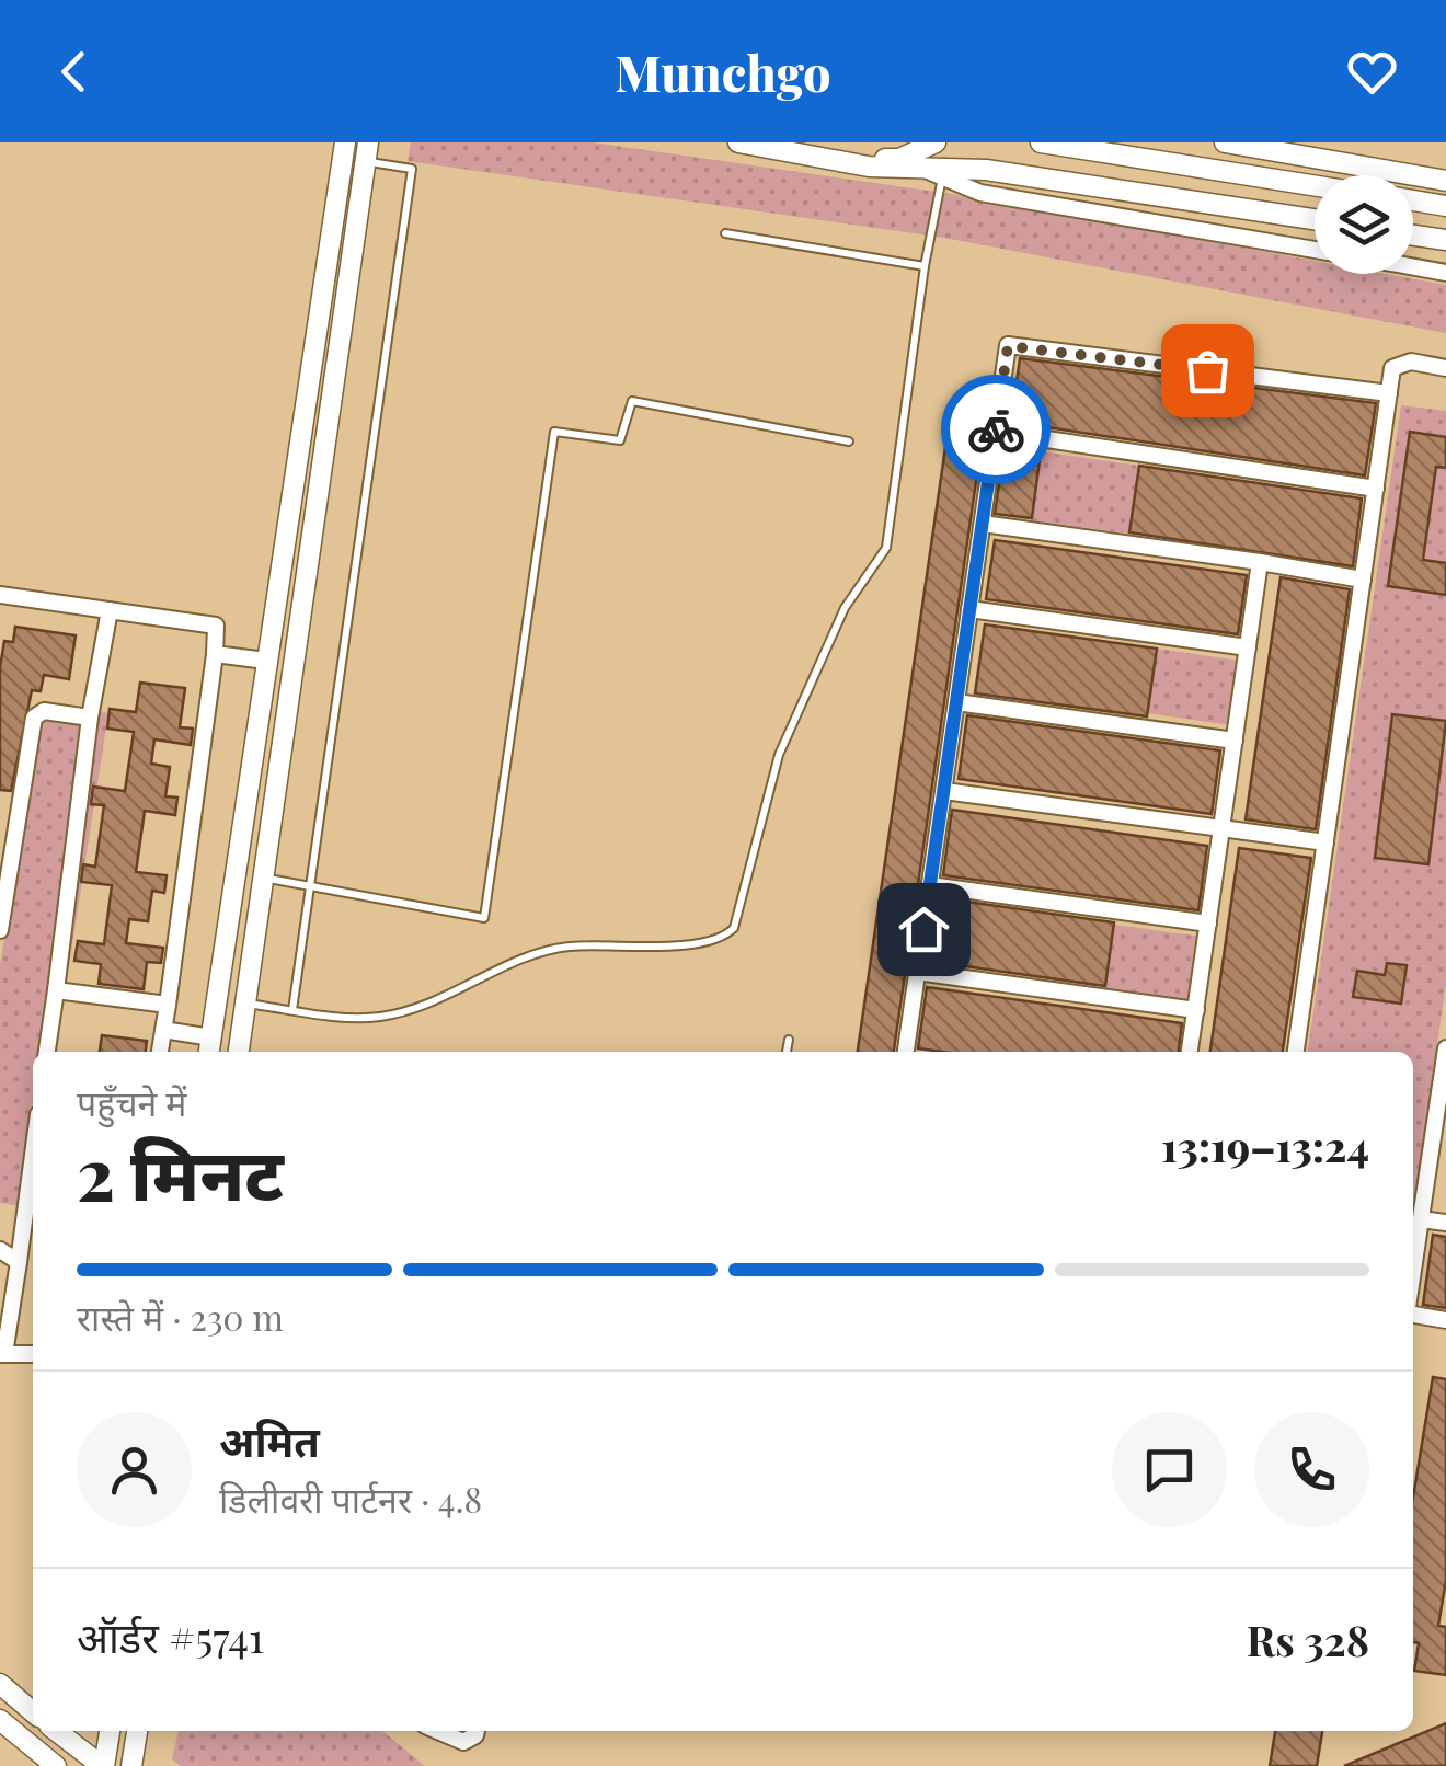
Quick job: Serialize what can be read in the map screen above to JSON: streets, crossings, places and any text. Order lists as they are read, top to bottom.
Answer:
{
  "page": {
    "header": "Munchgo",
    "heading": ["2 मिनट", "पहुँचने में", "13:19–13:24"],
    "panel": [
      "अमित",
      "डिलीवरी पार्टनर · 4.8",
      "ऑर्डर #5741",
      "Rs 328"
    ],
    "bar": "रास्ते में · 230 m"
  }
}
